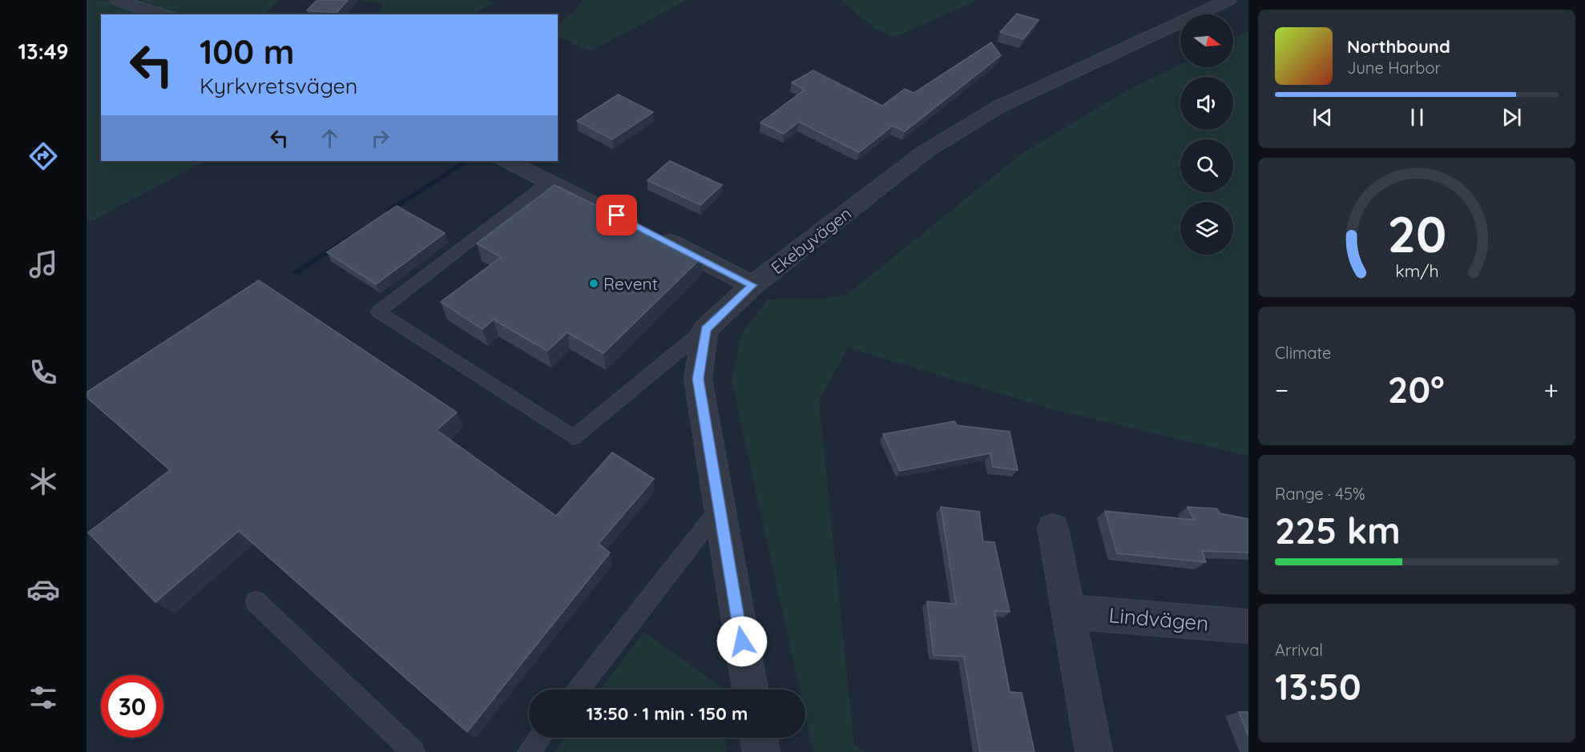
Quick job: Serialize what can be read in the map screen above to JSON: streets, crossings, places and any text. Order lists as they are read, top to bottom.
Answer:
{
  "streets": {
    "street": ["Ekebyvägen", "Lindvägen"]
  },
  "places": ["Revent"],
  "north": "right",
  "page": {
    "tabs": "13:49",
    "turn": ["100 m", "Kyrkvretsvägen"],
    "song": ["Northbound", "June Harbor"],
    "tile": [
      "Climate",
      ["Range · 45%", "225 km"],
      ["Arrival", "13:50"]
    ],
    "heat": ["−", "20°", "+"],
    "limit": "30",
    "trip": "13:50 · 1 min · 150 m",
    "gauge": ["20", "km/h"]
  }
}
